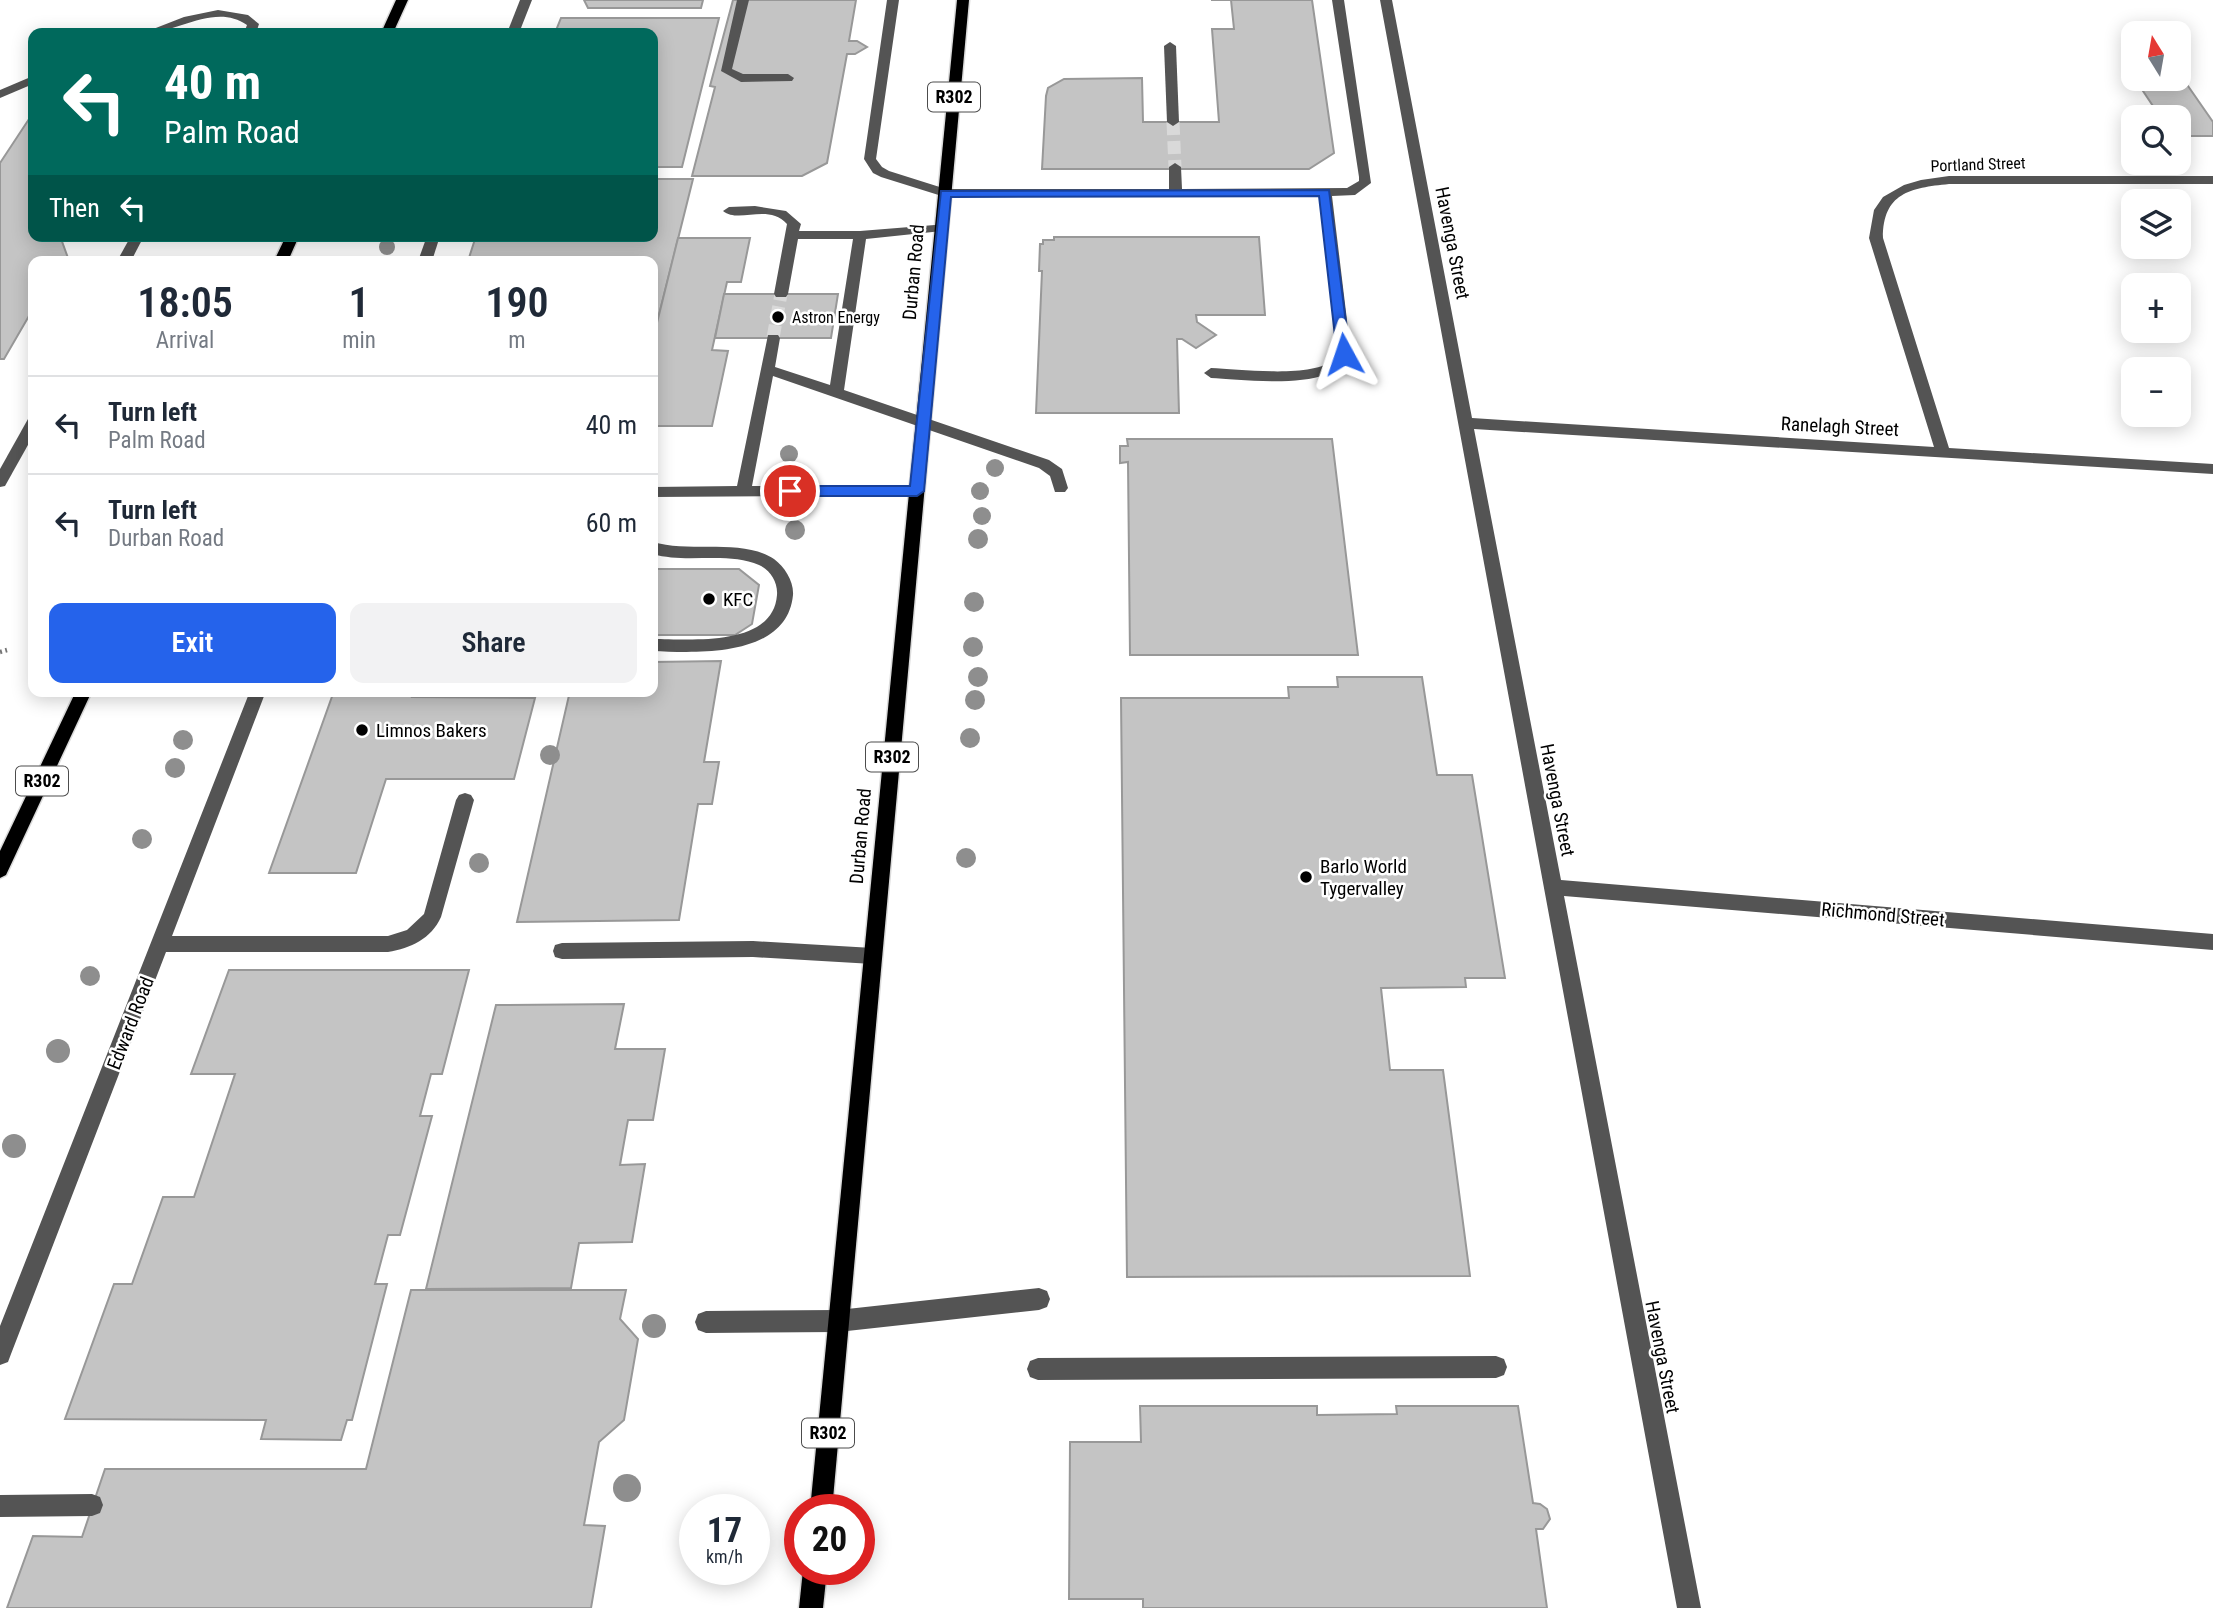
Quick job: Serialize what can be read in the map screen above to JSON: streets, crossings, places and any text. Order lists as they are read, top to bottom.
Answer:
{
  "streets": {
    "main road": ["R302", "Durban Road"],
    "street": [
      "Portland Street",
      "Havenga Street",
      "Ranelagh Street",
      "Richmond Street",
      "Edward Road"
    ]
  },
  "crossings": [
    ["Portland Street", "Ranelagh Street"],
    ["Havenga Street", "Ranelagh Street"],
    ["Havenga Street", "Richmond Street"]
  ],
  "places": [
    "Astron Energy",
    "KFC",
    "Limnos Bakers",
    "Barlo World Tygervalley"
  ],
  "north": "top",
  "page": {
    "map_buttons": ["+", "−"],
    "turn": ["40 m", "Palm Road"],
    "then": "Then",
    "eta": [
      "18:05",
      "Arrival",
      "1",
      "min",
      "190",
      "m"
    ],
    "list": [
      {
        "name": "Turn left",
        "note": "Palm Road",
        "value": "40 m"
      },
      {
        "name": "Turn left",
        "note": "Durban Road",
        "value": "60 m"
      }
    ],
    "buttons": ["Exit", "Share"],
    "speed": "17 km/h",
    "limit": "20"
  }
}
